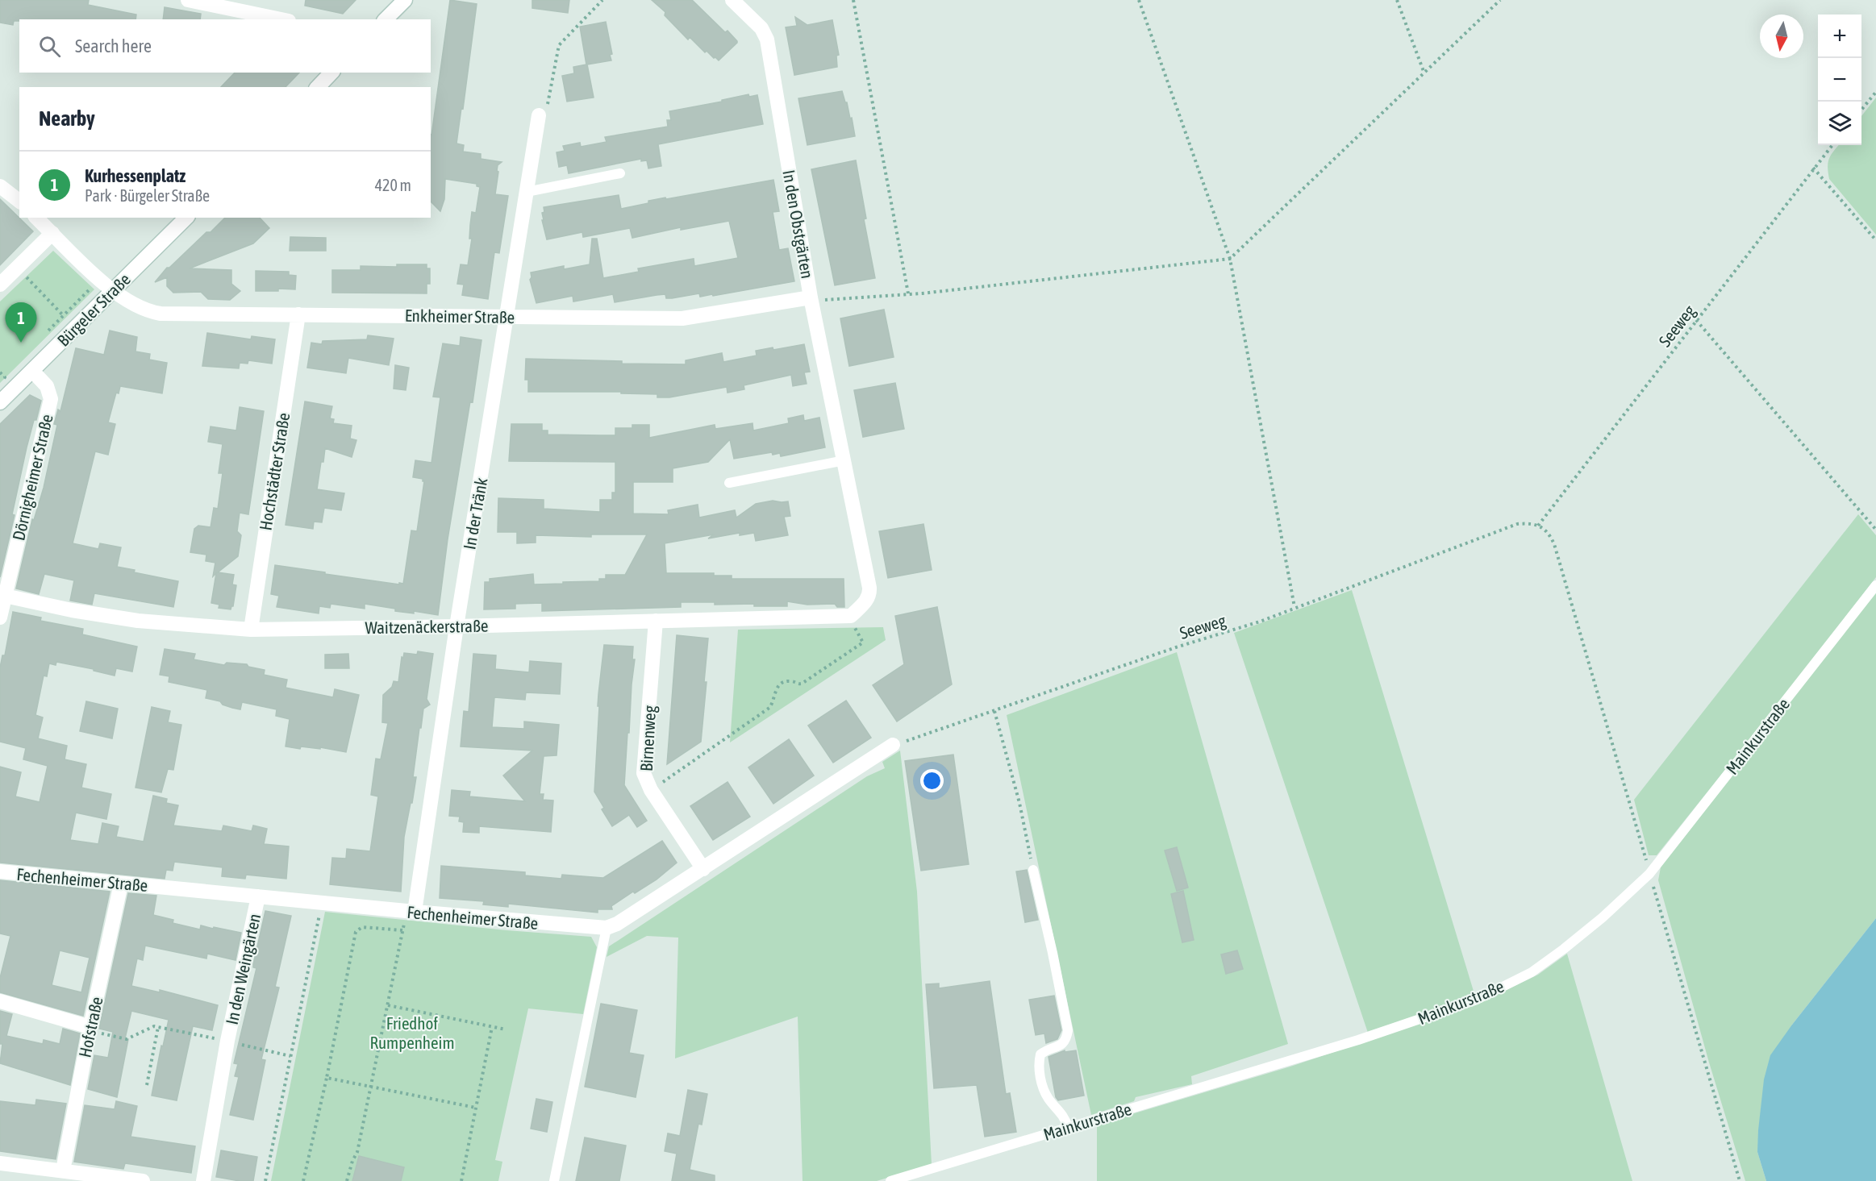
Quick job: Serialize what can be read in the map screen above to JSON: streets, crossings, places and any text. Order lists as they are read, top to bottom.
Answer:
{
  "streets": {
    "street": [
      "In den Obstgärten",
      "Bürgeler Straße",
      "Enkheimer Straße",
      "Hochstädter Straße",
      "Dörnigheimer Straße",
      "In der Tränk",
      "Waitzenäckerstraße",
      "Birnenweg",
      "Fechenheimer Straße",
      "In den Weingärten",
      "Hofstraße"
    ],
    "lane": ["Mainkurstraße"],
    "path": ["Seeweg"]
  },
  "crossings": [
    ["In den Obstgärten", "Enkheimer Straße"],
    ["In den Obstgärten", "Waitzenäckerstraße"],
    ["Bürgeler Straße", "Enkheimer Straße"],
    ["Bürgeler Straße", "Dörnigheimer Straße"],
    ["Enkheimer Straße", "Hochstädter Straße"],
    ["Enkheimer Straße", "In der Tränk"],
    ["Hochstädter Straße", "Waitzenäckerstraße"],
    ["Dörnigheimer Straße", "Waitzenäckerstraße"],
    ["In der Tränk", "Waitzenäckerstraße"],
    ["In der Tränk", "Fechenheimer Straße"],
    ["Waitzenäckerstraße", "Birnenweg"],
    ["Fechenheimer Straße", "In den Weingärten"],
    ["Fechenheimer Straße", "Hofstraße"]
  ],
  "parks": ["Friedhof Rumpenheim"],
  "north": "bottom",
  "page": {
    "map_buttons": ["+", "−"],
    "search": "Search here",
    "heading": "Nearby",
    "list": [
      {
        "mark": "1",
        "name": "Kurhessenplatz",
        "note": "Park · Bürgeler Straße",
        "value": "420 m"
      }
    ],
    "pins": "1"
  }
}
